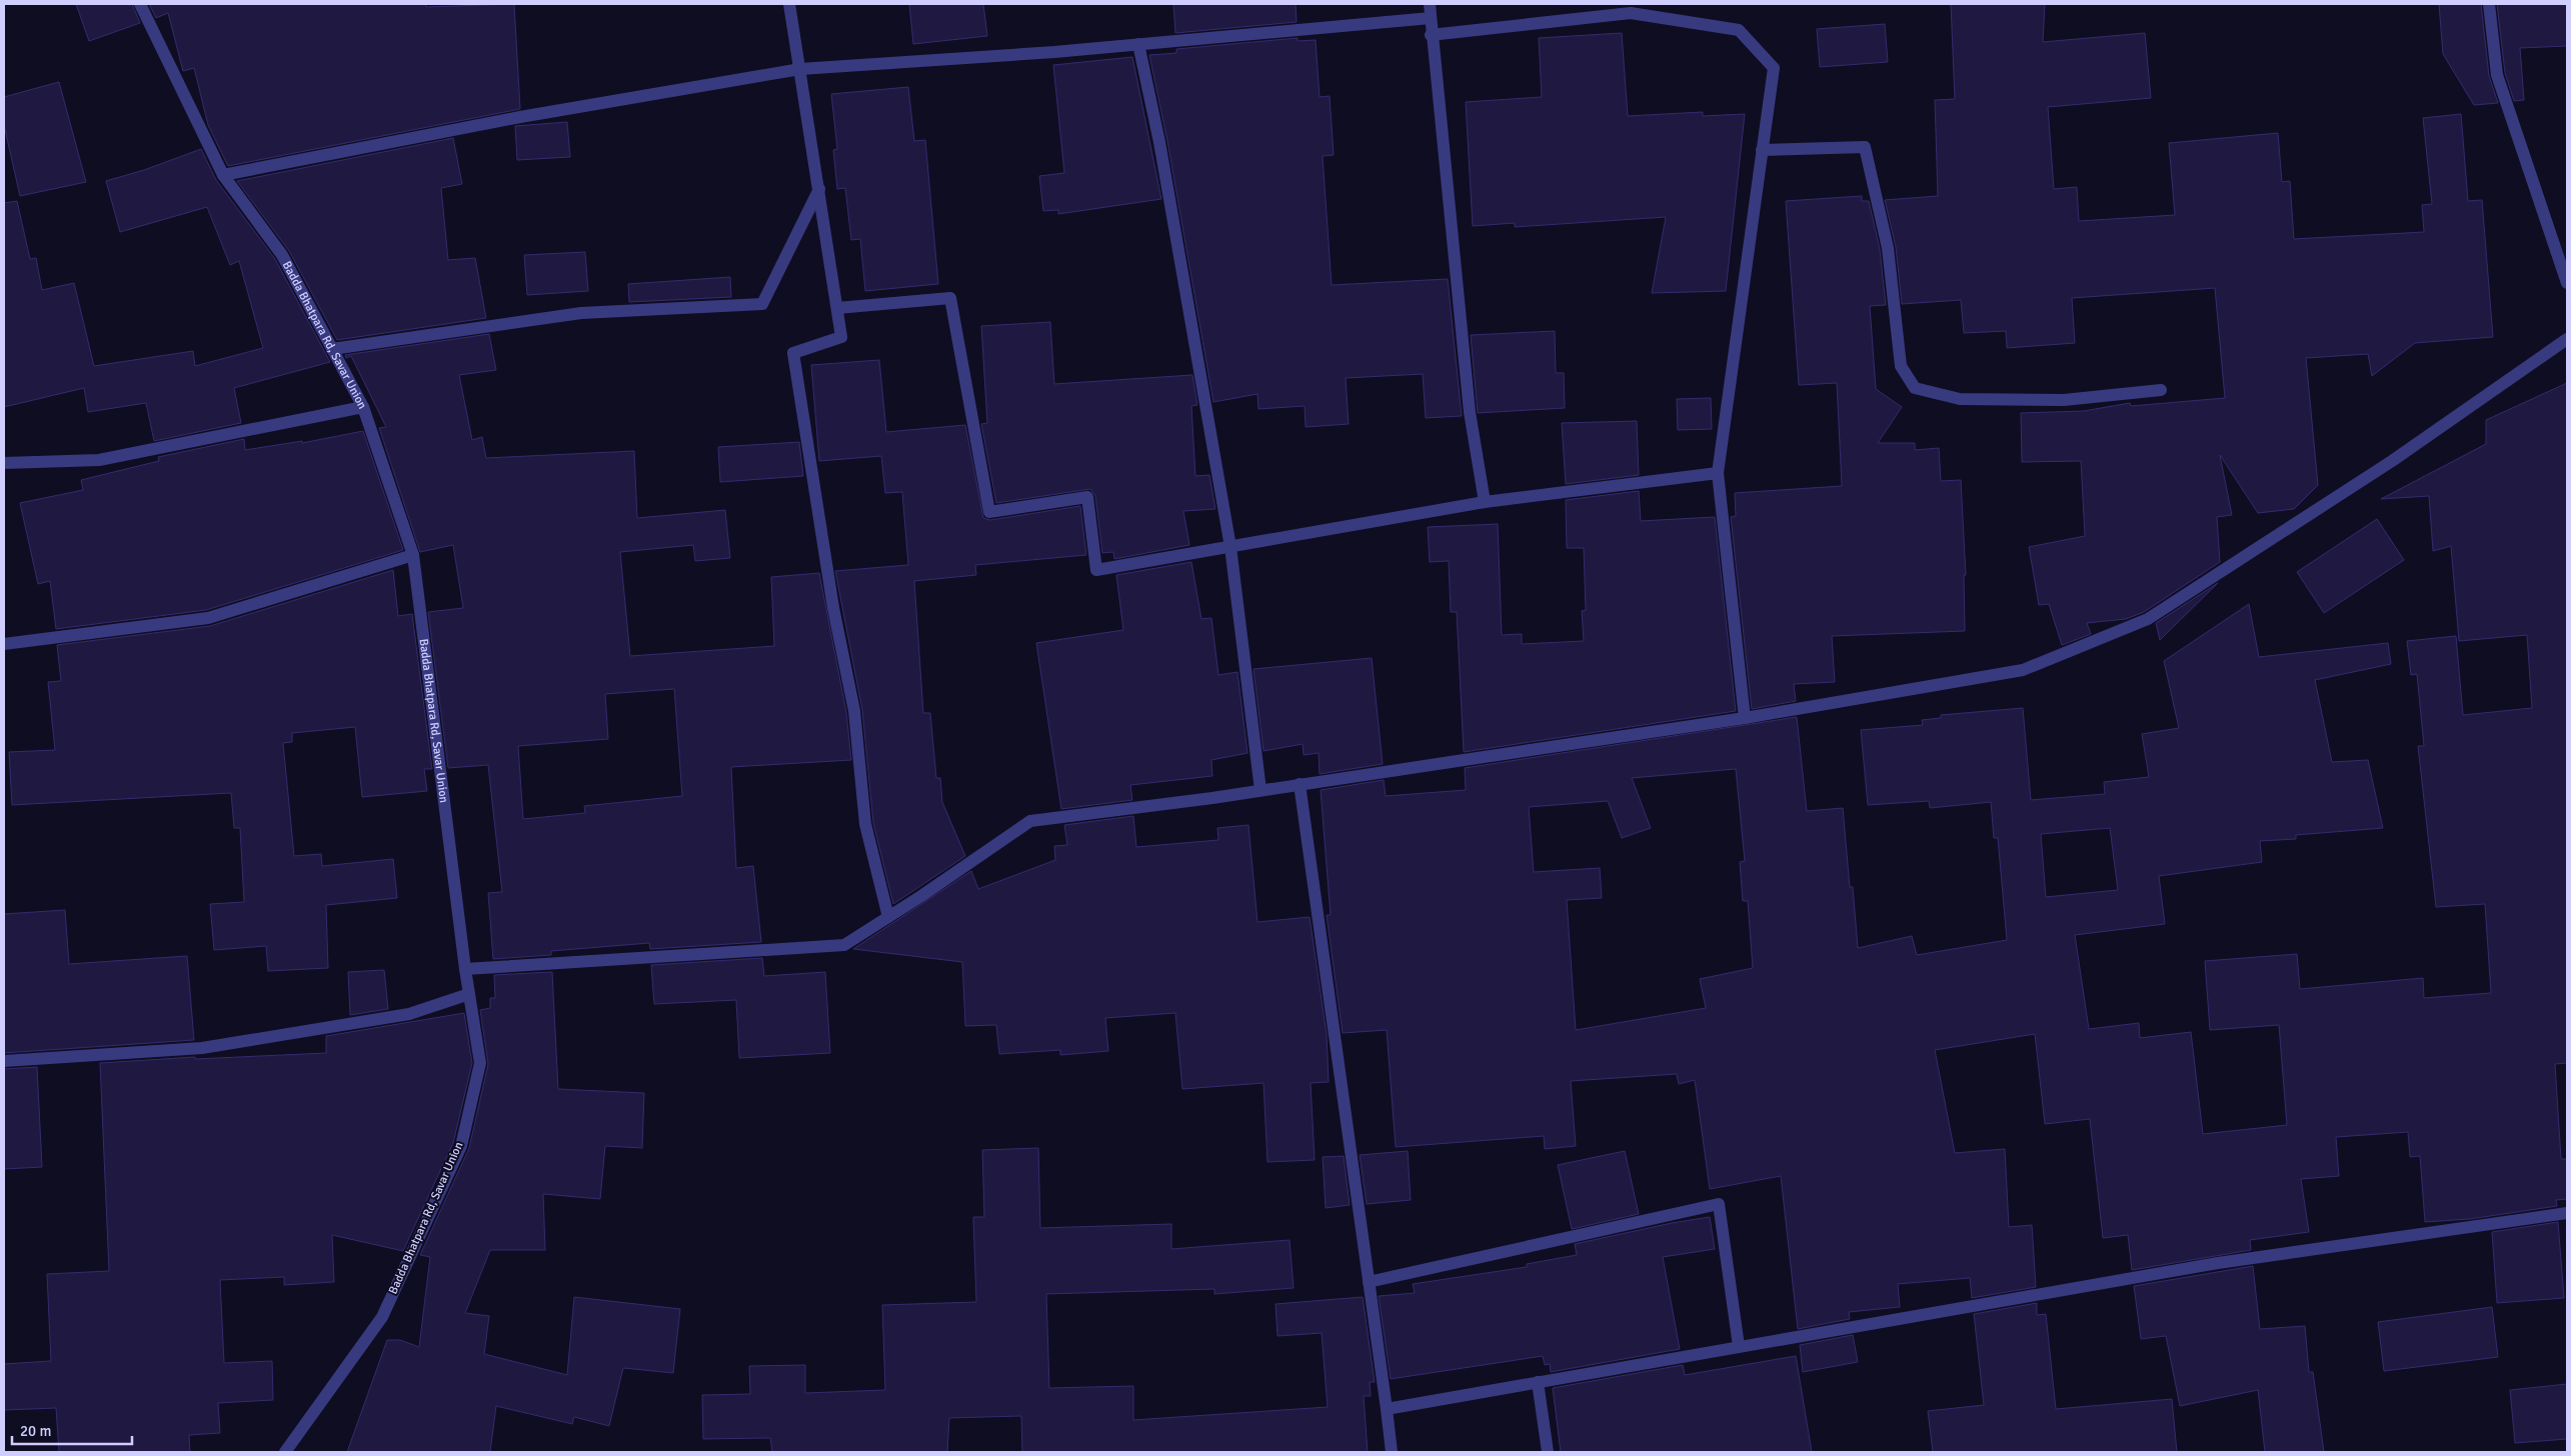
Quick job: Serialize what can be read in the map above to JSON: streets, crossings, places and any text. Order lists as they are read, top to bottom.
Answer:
{
  "streets": {
    "street": ["Badda Bhatpara Rd, Savar Union"]
  },
  "scale_bar": "20 m"
}
